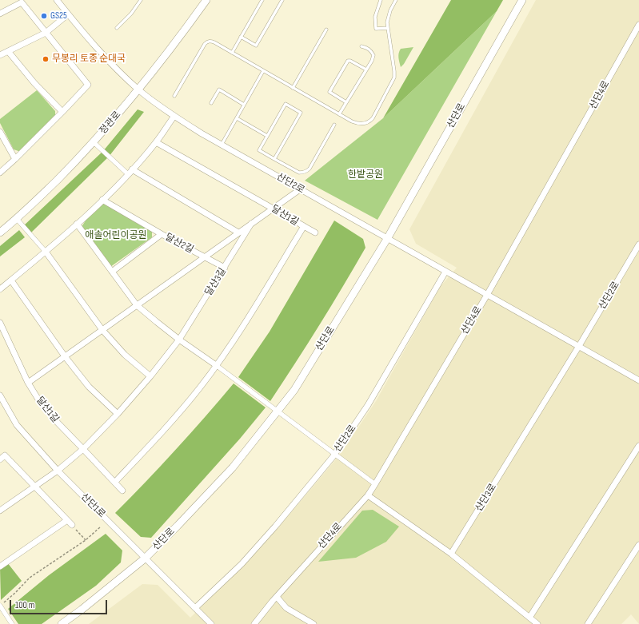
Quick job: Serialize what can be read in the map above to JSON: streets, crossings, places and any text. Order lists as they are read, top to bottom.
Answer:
{
  "streets": {
    "street": [
      "산단4로",
      "산단로",
      "정관로",
      "산단2로",
      "달산1길",
      "달산2길",
      "달산3길",
      "산단3로",
      "산단1로"
    ]
  },
  "crossings": [
    ["산단4로", "산단2로"],
    ["산단로", "산단2로"],
    ["산단로", "산단1로"],
    ["정관로", "산단2로"],
    ["산단2로", "달산2길"],
    ["산단2로", "산단3로"],
    ["산단2로", "산단1로"],
    ["달산1길", "달산2길"],
    ["달산1길", "달산3길"],
    ["달산2길", "달산3길"],
    ["달산3길", "산단1로"]
  ],
  "parks": ["한밭공원", "애솔어린이공원"],
  "places": ["GS25", "무봉리 토종 순대국"],
  "scale_bar": "100 m"
}
